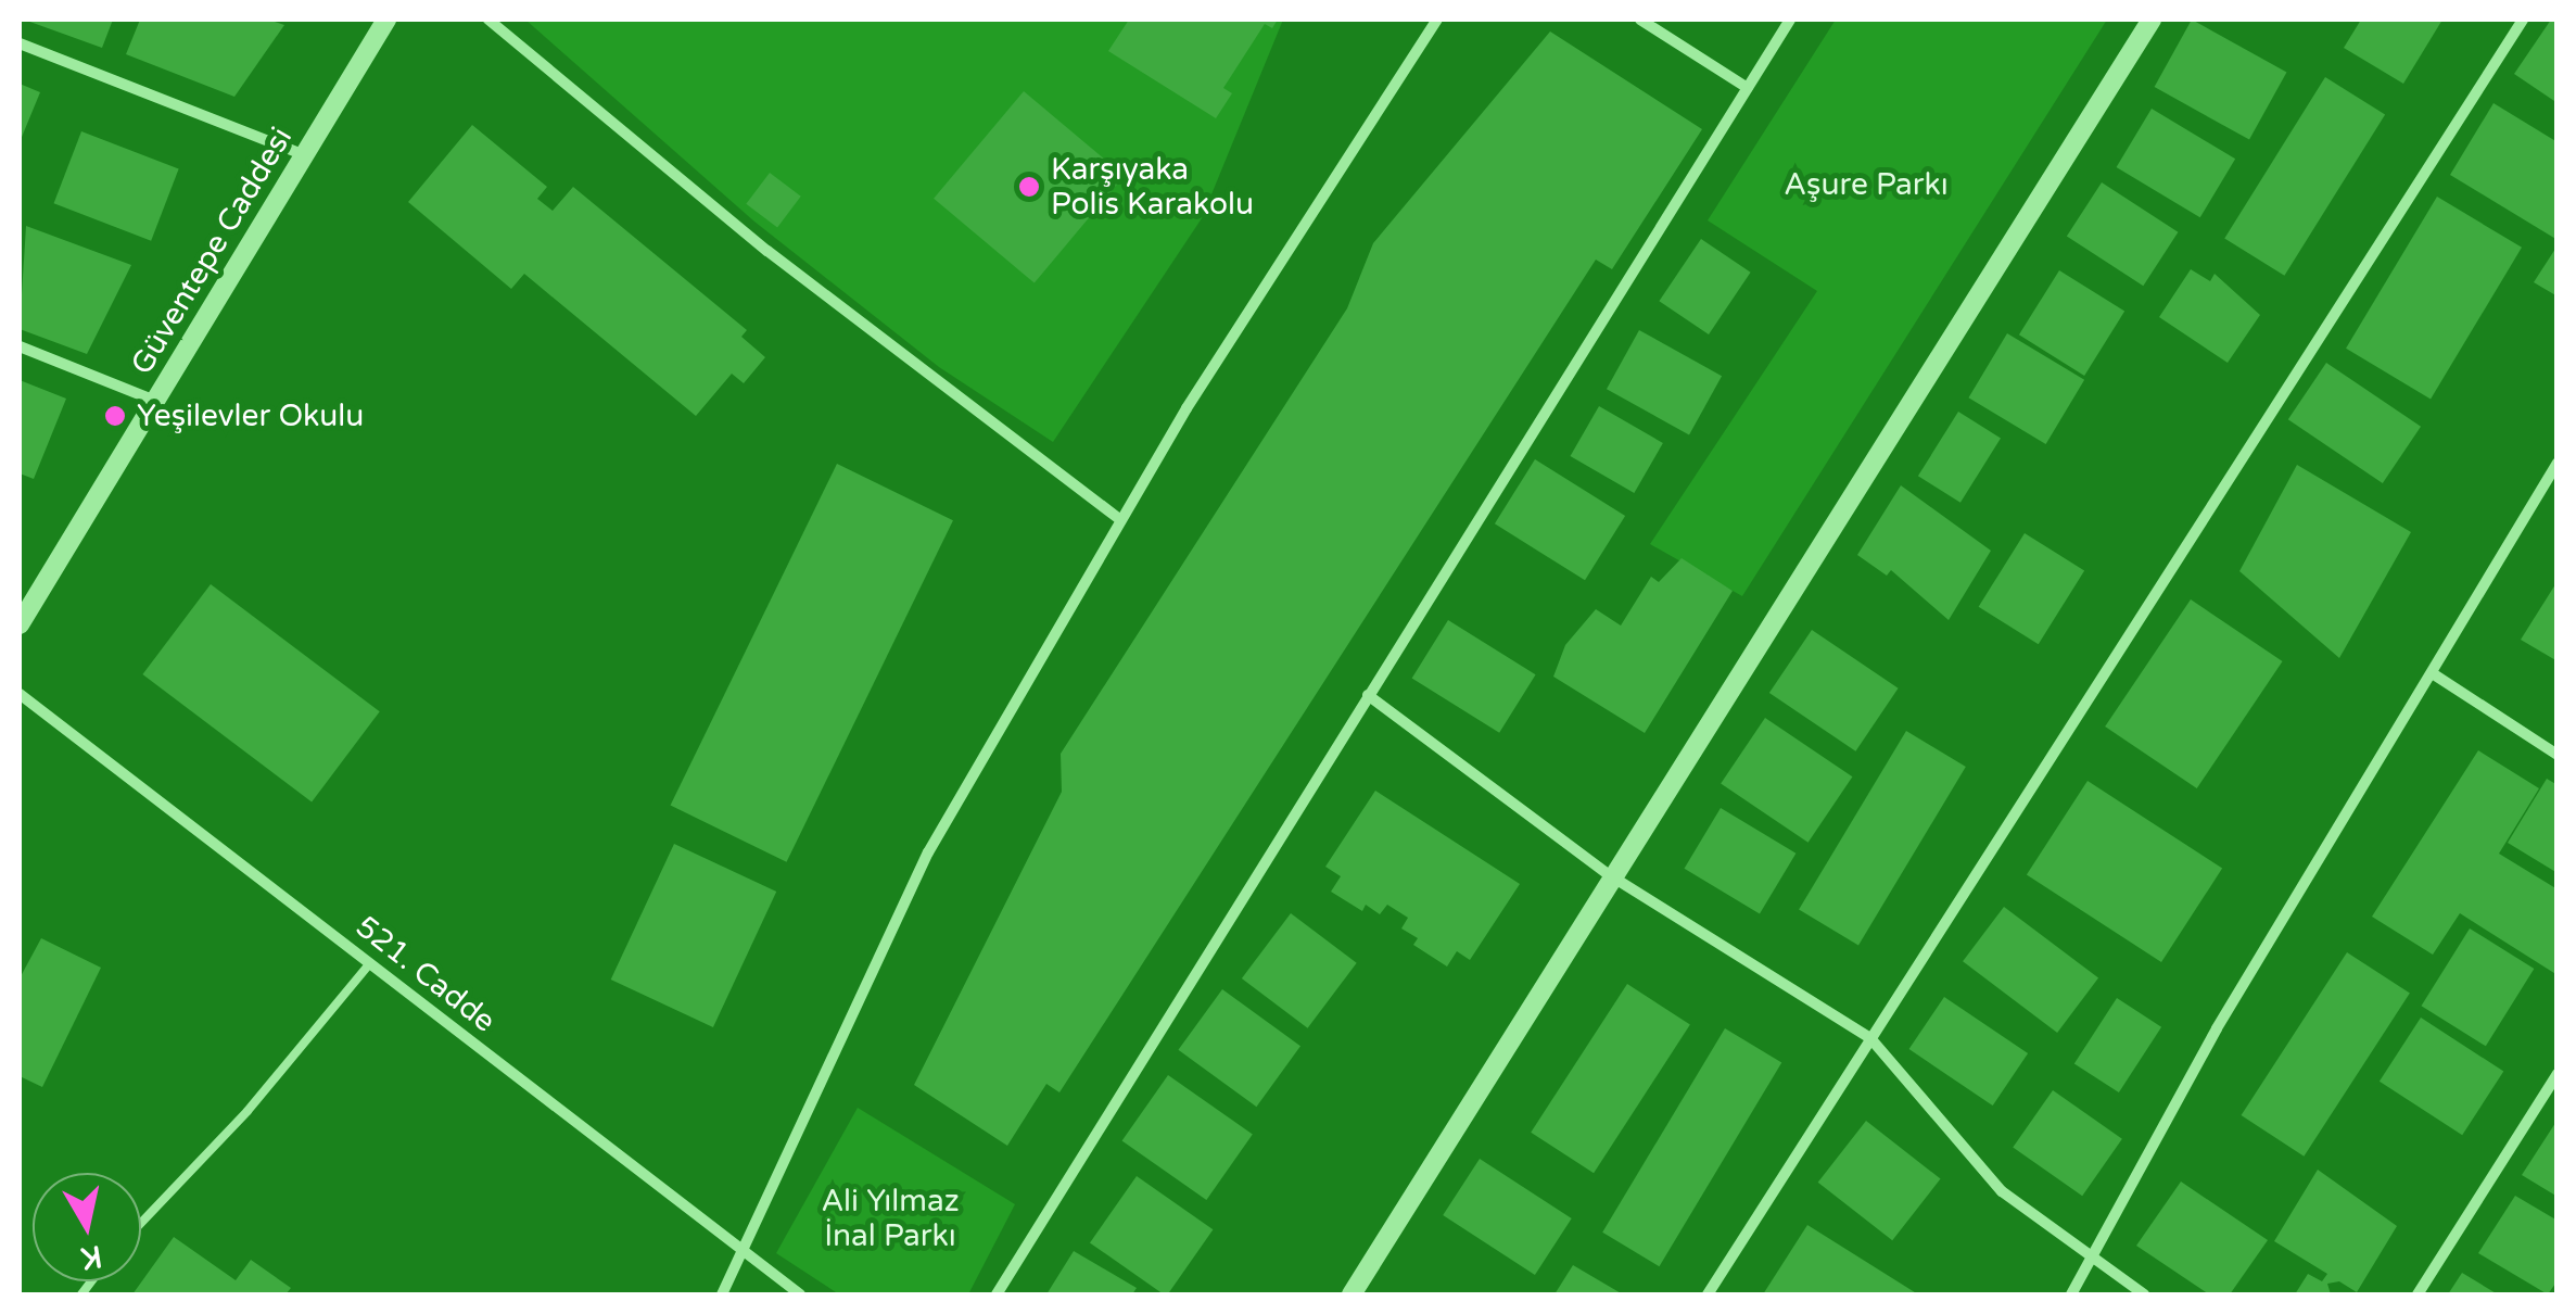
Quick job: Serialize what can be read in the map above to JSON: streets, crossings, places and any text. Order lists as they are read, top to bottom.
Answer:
{
  "streets": {
    "street": ["Güventepe Caddesi", "521. Cadde"]
  },
  "parks": ["Aşure Parkı", "Ali Yılmaz İnal Parkı"],
  "places": ["Karşıyaka Polis Karakolu", "Yeşilevler Okulu"],
  "north": "bottom"
}
